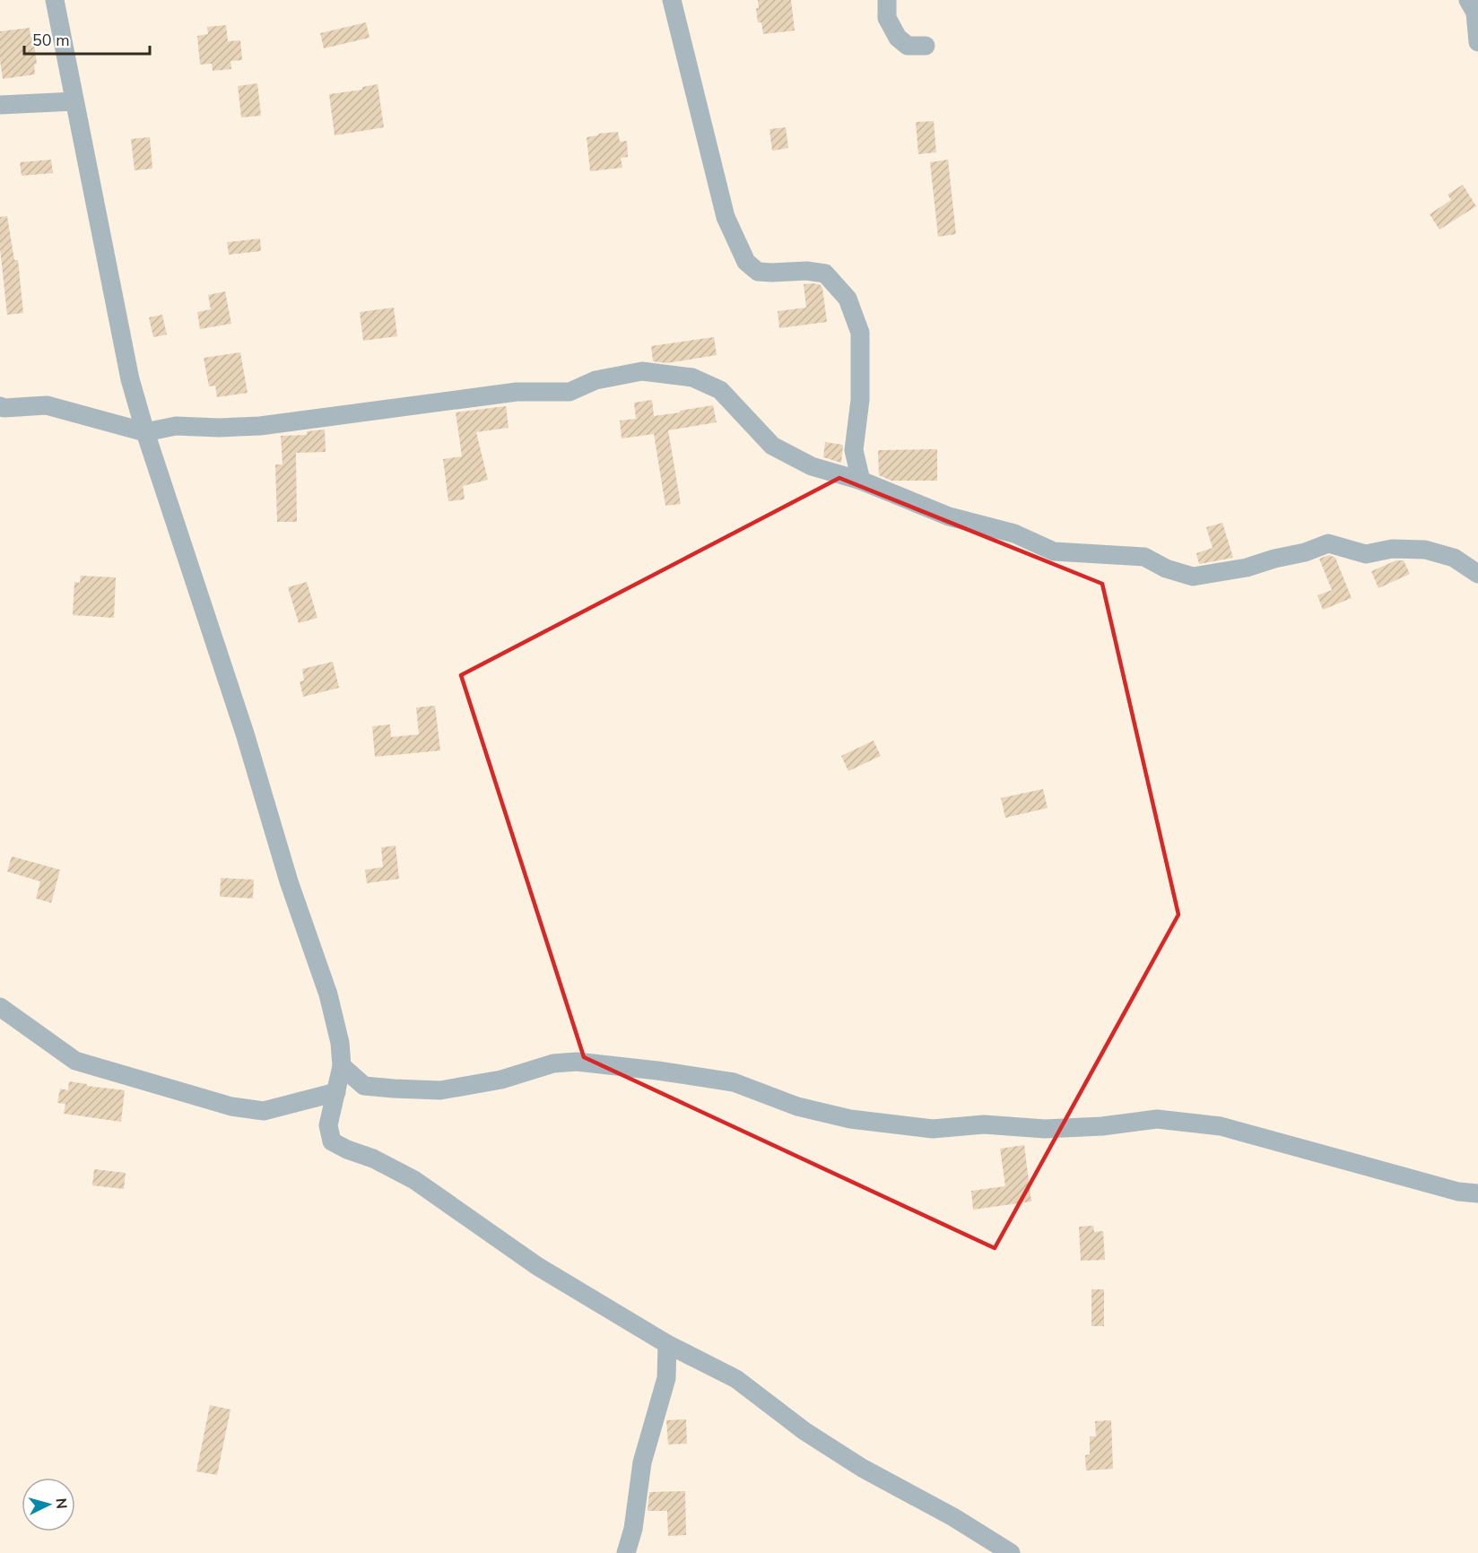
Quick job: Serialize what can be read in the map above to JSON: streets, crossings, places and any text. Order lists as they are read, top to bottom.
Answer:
{
  "scale_bar": "50 m",
  "north": "right"
}
